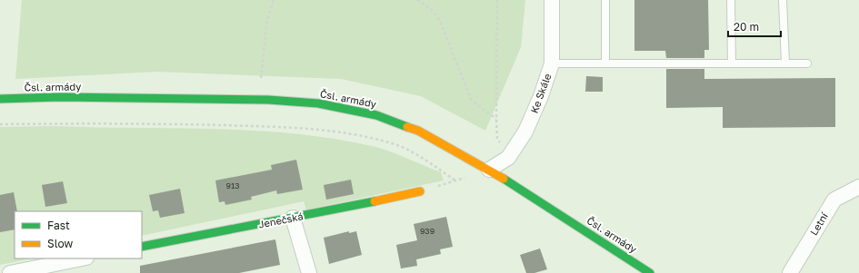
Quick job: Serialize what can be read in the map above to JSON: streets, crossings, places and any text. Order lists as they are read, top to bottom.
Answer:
{
  "streets": {
    "main road": ["Čsl. armády", "Jenečská"],
    "street": ["Ke Skále", "Letní"]
  },
  "crossings": [
    ["Čsl. armády", "Ke Skále"]
  ],
  "house_numbers": ["913", "939"],
  "legend": ["Fast", "Slow"],
  "scale_bar": "20 m"
}
